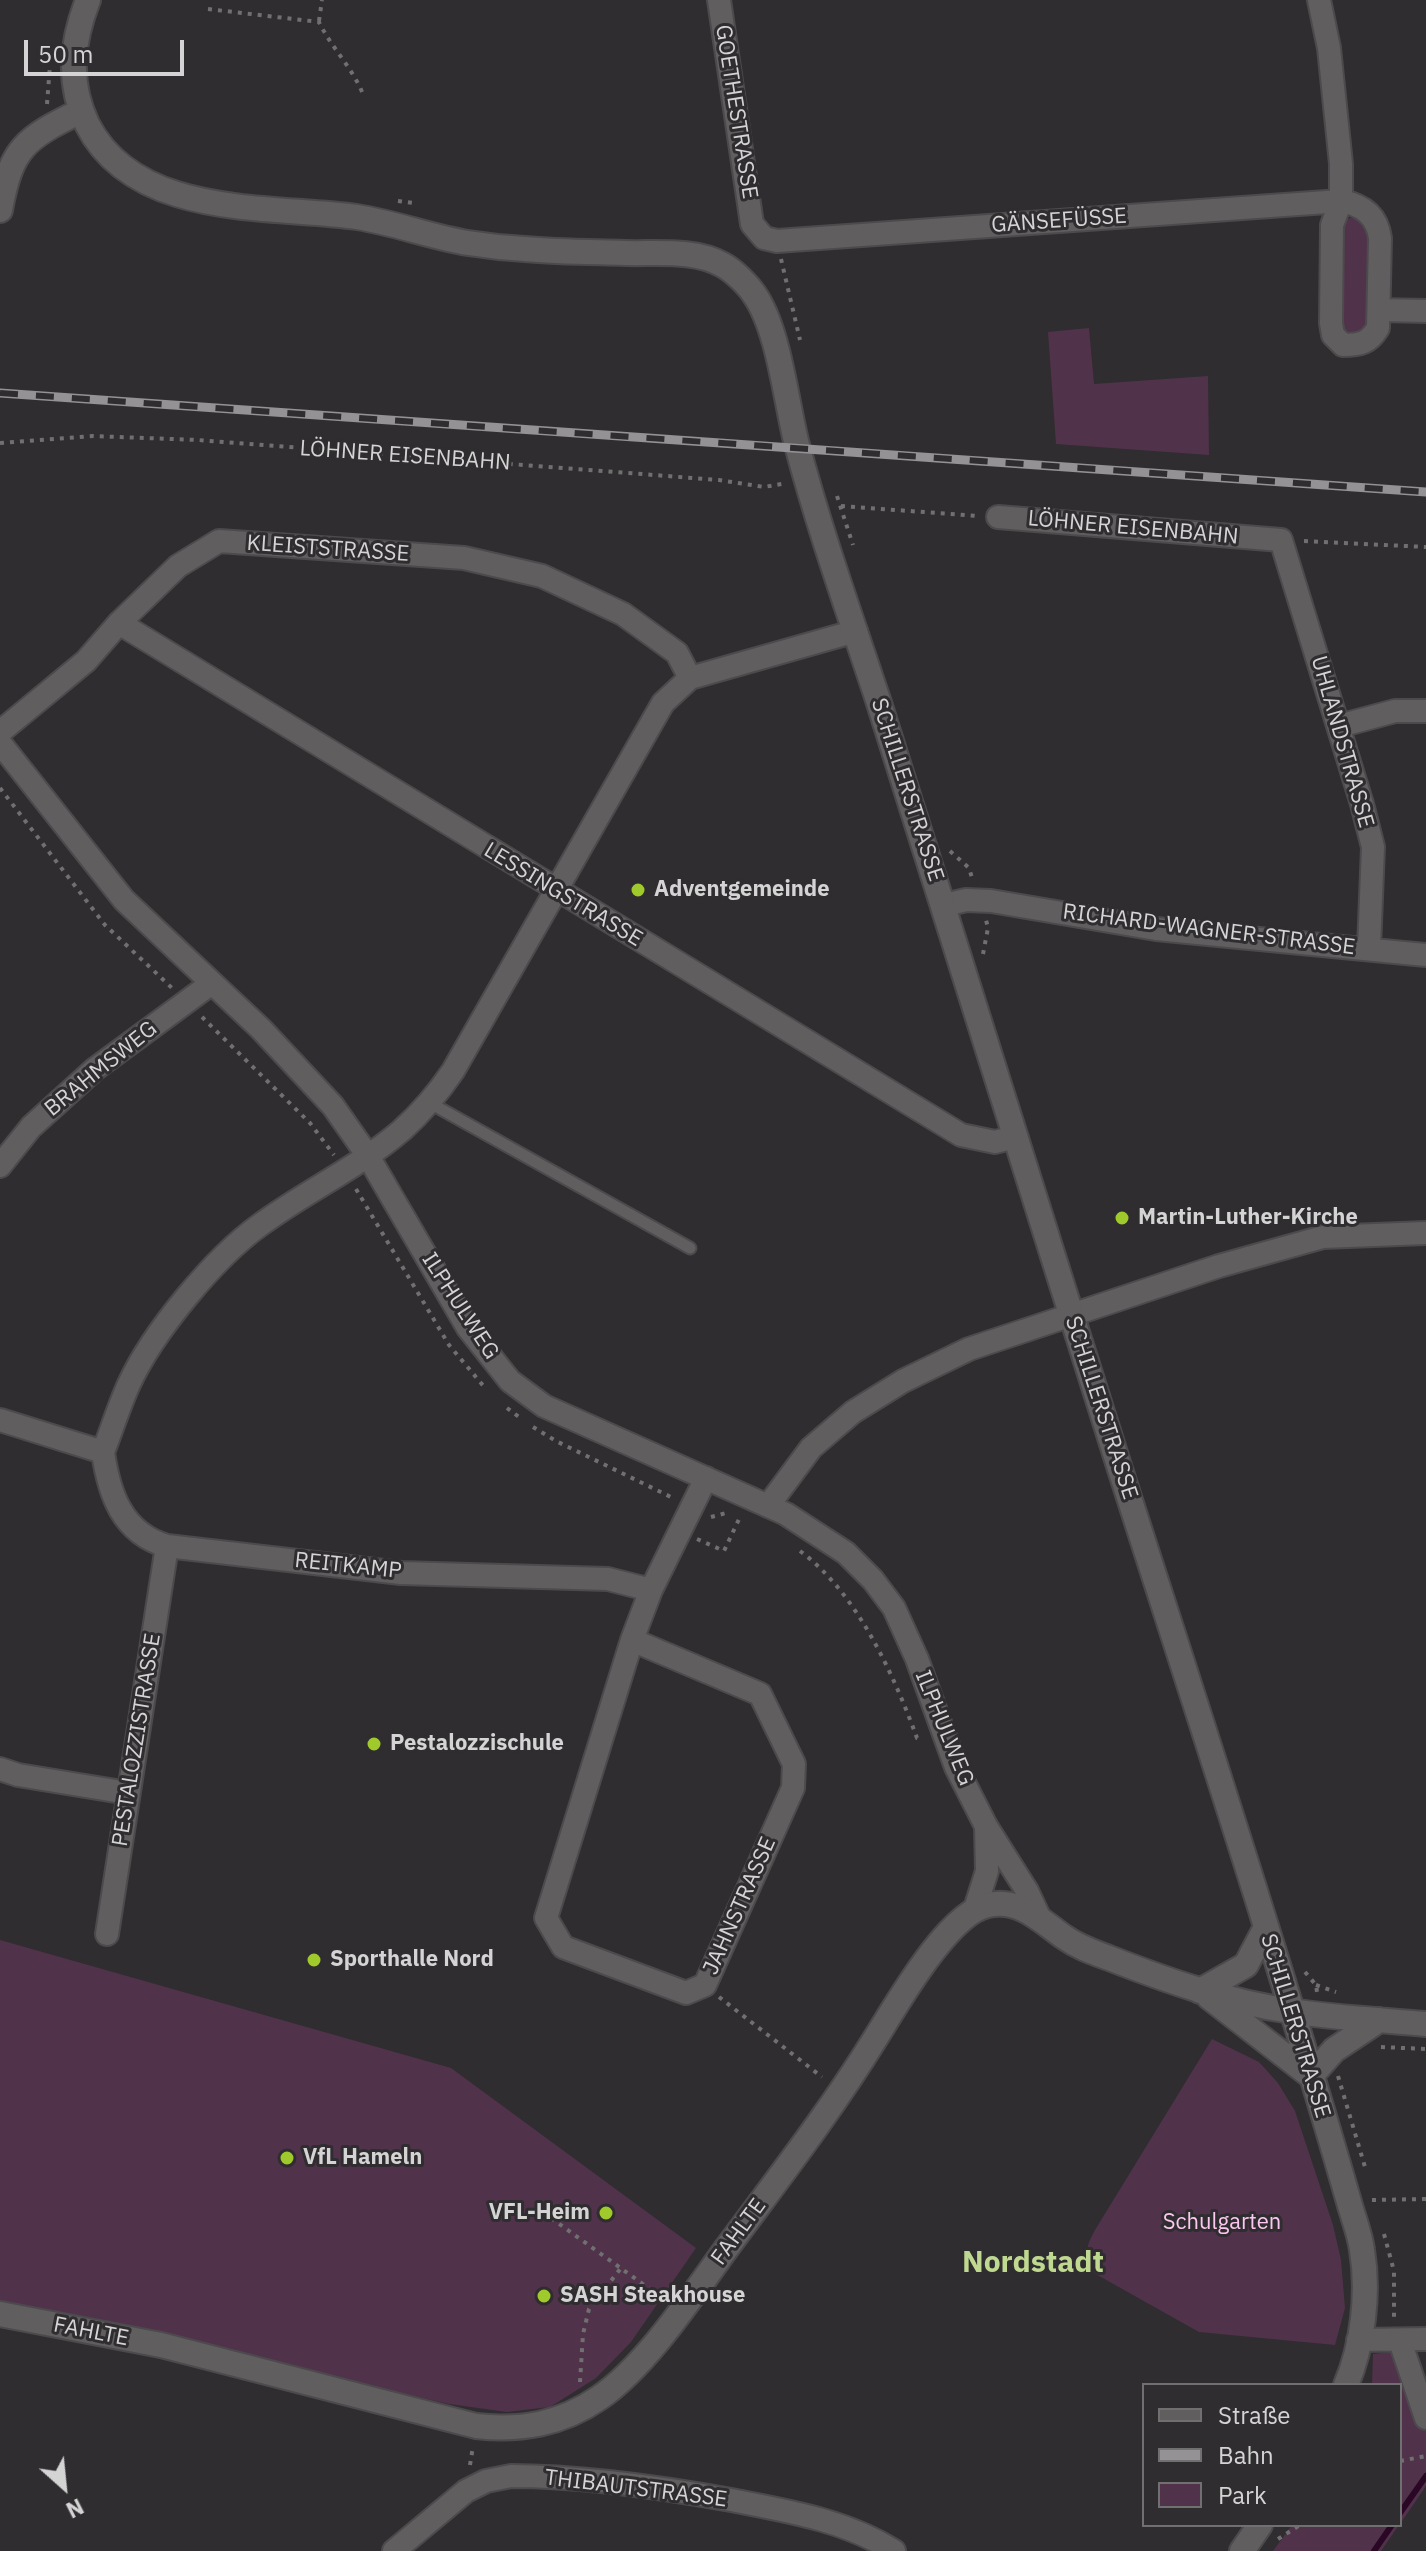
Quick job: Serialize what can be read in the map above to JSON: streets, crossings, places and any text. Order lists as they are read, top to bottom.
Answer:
{
  "streets": {
    "main road": ["SCHILLERSTRASSE", "FAHLTE"],
    "street": [
      "GOETHESTRASSE",
      "GÄNSEFÜSSE",
      "LÖHNER EISENBAHN",
      "KLEISTSTRASSE",
      "UHLANDSTRASSE",
      "LESSINGSTRASSE",
      "RICHARD-WAGNER-STRASSE",
      "BRAHMSWEG",
      "ILPHULWEG",
      "REITKAMP",
      "PESTALOZZISTRASSE",
      "JAHNSTRASSE",
      "THIBAUTSTRASSE"
    ]
  },
  "crossings": [
    ["GOETHESTRASSE", "GÄNSEFÜSSE"],
    ["LÖHNER EISENBAHN", "UHLANDSTRASSE"],
    ["LÖHNER EISENBAHN", "SCHILLERSTRASSE"],
    ["KLEISTSTRASSE", "LESSINGSTRASSE"],
    ["UHLANDSTRASSE", "RICHARD-WAGNER-STRASSE"],
    ["SCHILLERSTRASSE", "LESSINGSTRASSE"],
    ["SCHILLERSTRASSE", "RICHARD-WAGNER-STRASSE"],
    ["BRAHMSWEG", "ILPHULWEG"],
    ["ILPHULWEG", "JAHNSTRASSE"],
    ["ILPHULWEG", "FAHLTE"],
    ["REITKAMP", "PESTALOZZISTRASSE"],
    ["REITKAMP", "JAHNSTRASSE"]
  ],
  "districts": ["Nordstadt"],
  "parks": ["Schulgarten"],
  "places": [
    "Adventgemeinde",
    "Martin-Luther-Kirche",
    "Pestalozzischule",
    "Sporthalle Nord",
    "VfL Hameln",
    "VFL-Heim",
    "SASH Steakhouse"
  ],
  "legend": ["Straße", "Bahn", "Park"],
  "scale_bar": "50 m",
  "north": "bottom right"
}
